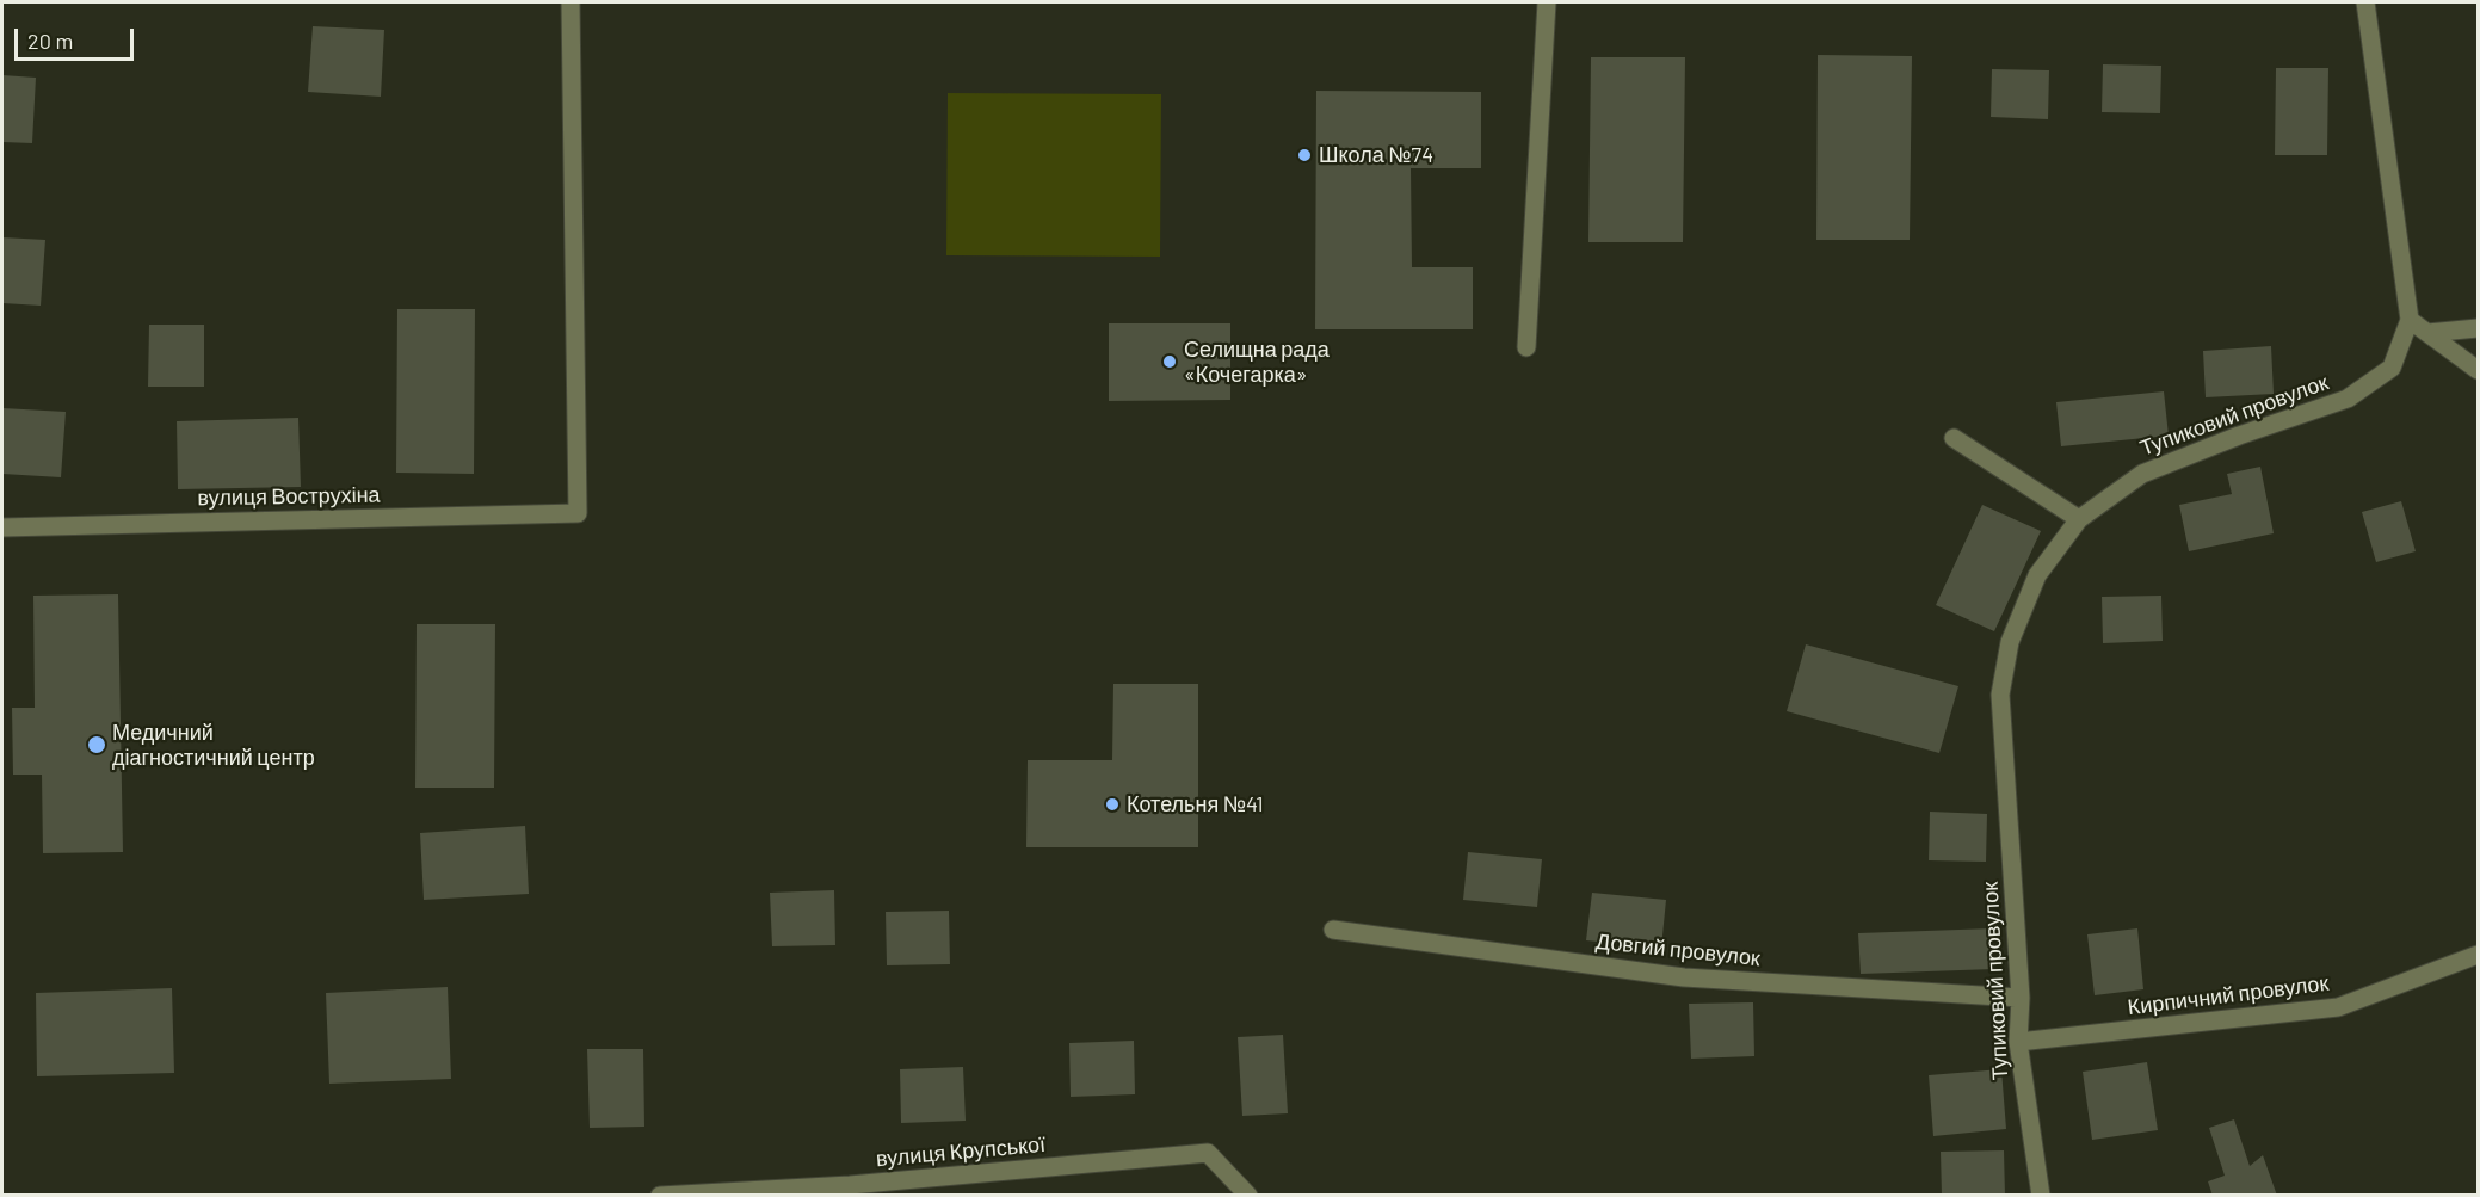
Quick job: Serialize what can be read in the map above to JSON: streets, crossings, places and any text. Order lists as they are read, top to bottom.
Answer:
{
  "streets": {
    "street": [
      "Тупиковий провулок",
      "вулиця Вострухіна",
      "Довгий провулок",
      "Кирпичний провулок",
      "вулиця Крупської"
    ]
  },
  "crossings": [
    ["Тупиковий провулок", "Довгий провулок"],
    ["Тупиковий провулок", "Кирпичний провулок"]
  ],
  "places": [
    "Школа №74",
    "Селищна рада «Кочегарка»",
    "Медичний діагностичний центр",
    "Котельня №41"
  ],
  "scale_bar": "20 m"
}
